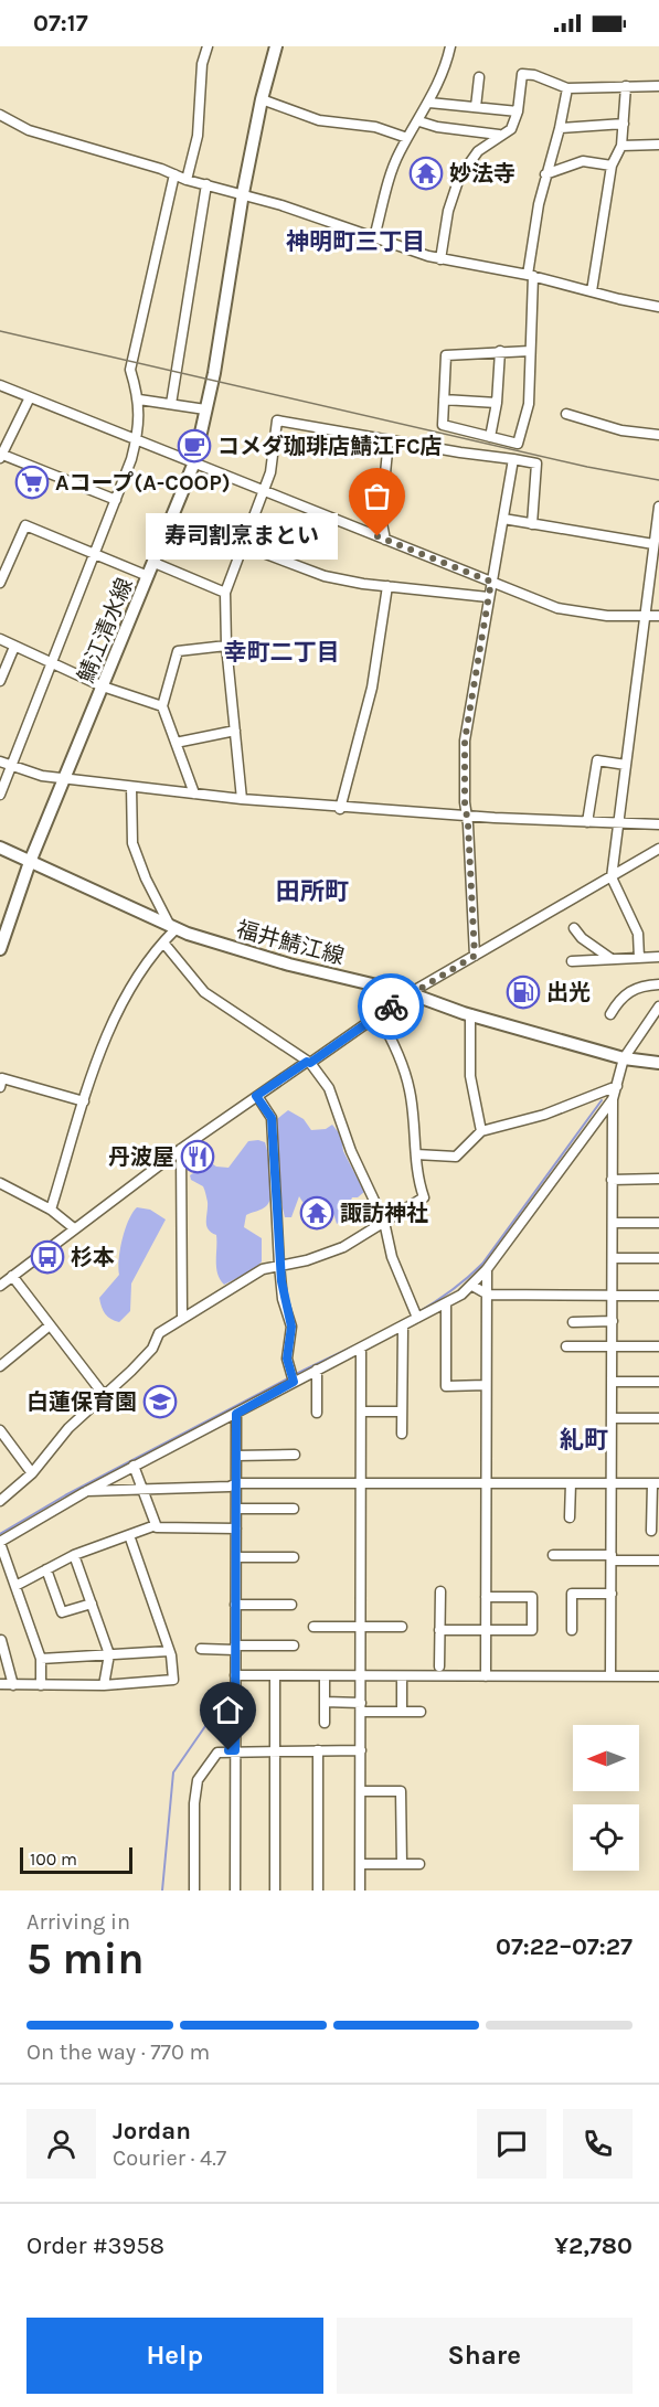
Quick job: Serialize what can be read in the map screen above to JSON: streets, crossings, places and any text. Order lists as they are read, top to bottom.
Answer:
{
  "streets": {
    "main road": ["鯖江清水線", "福井鯖江線"]
  },
  "crossings": [
    ["鯖江清水線", "福井鯖江線"]
  ],
  "districts": [
    "神明町三丁目",
    "幸町二丁目",
    "田所町",
    "糺町"
  ],
  "places": {
    "temple": ["妙法寺", "諏訪神社"],
    "cafe": ["コメダ珈琲店鯖江FC店"],
    "supermarket": ["Aコープ(A-COOP)"],
    "other": ["寿司割烹まとい"],
    "fuel station": ["出光"],
    "restaurant": ["丹波屋"],
    "bus stop": ["杉本"],
    "school or university": ["白蓮保育園"]
  },
  "scale_bar": "100 m",
  "north": "left",
  "page": {
    "status": "07:17",
    "bubble": "寿司割烹まとい",
    "scale": "100 m",
    "heading": ["5 min", "Arriving in", "07:22–07:27"],
    "panel": [
      "Jordan",
      "Courier · 4.7",
      "Order #3958",
      "¥2,780"
    ],
    "bar": "On the way · 770 m",
    "buttons": ["Help", "Share"]
  }
}
